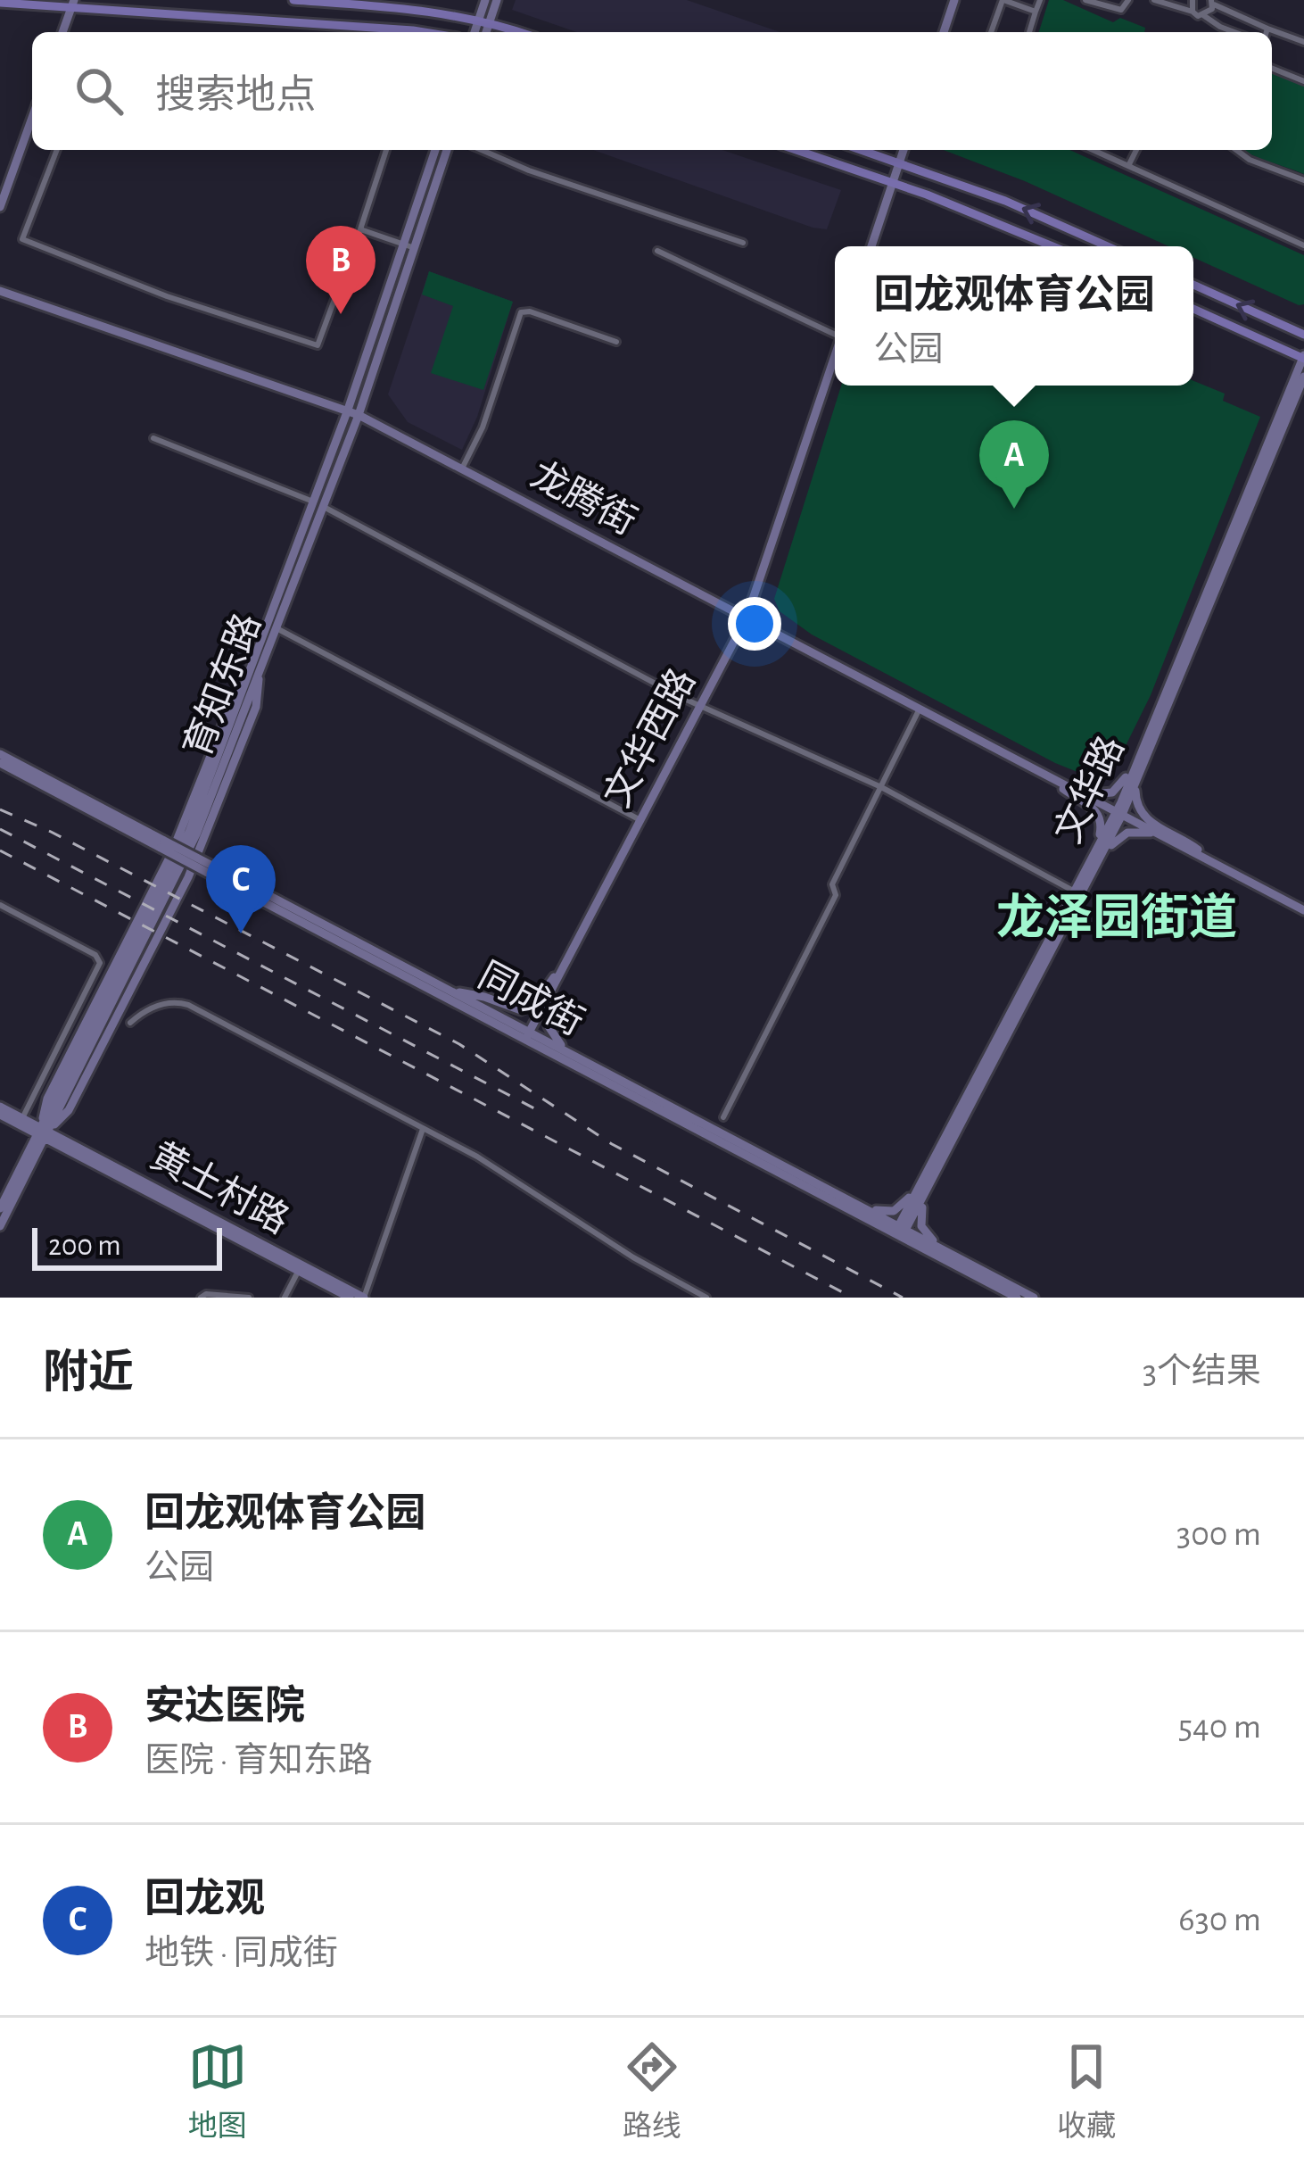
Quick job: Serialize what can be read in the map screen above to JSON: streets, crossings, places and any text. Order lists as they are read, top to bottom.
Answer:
{
  "streets": {
    "street": [
      "龙腾街",
      "育知东路",
      "文华西路",
      "文华路",
      "同成街",
      "黄土村路"
    ]
  },
  "crossings": [
    ["龙腾街", "育知东路"],
    ["龙腾街", "文华西路"],
    ["龙腾街", "文华路"],
    ["育知东路", "黄土村路"],
    ["文华西路", "同成街"],
    ["文华路", "同成街"]
  ],
  "districts": ["龙泽园街道"],
  "scale_bar": "200 m",
  "page": {
    "search": "搜索地点",
    "pins": ["B", "A", "C"],
    "popup": ["回龙观体育公园", "公园"],
    "scale": "200 m",
    "heading": ["附近", "3个结果"],
    "list": [
      {
        "mark": "A",
        "name": "回龙观体育公园",
        "note": "公园",
        "value": "300 m"
      },
      {
        "mark": "B",
        "name": "安达医院",
        "note": "医院 · 育知东路",
        "value": "540 m"
      },
      {
        "mark": "C",
        "name": "回龙观",
        "note": "地铁 · 同成街",
        "value": "630 m"
      }
    ],
    "nav": ["地图", "路线", "收藏"]
  }
}
